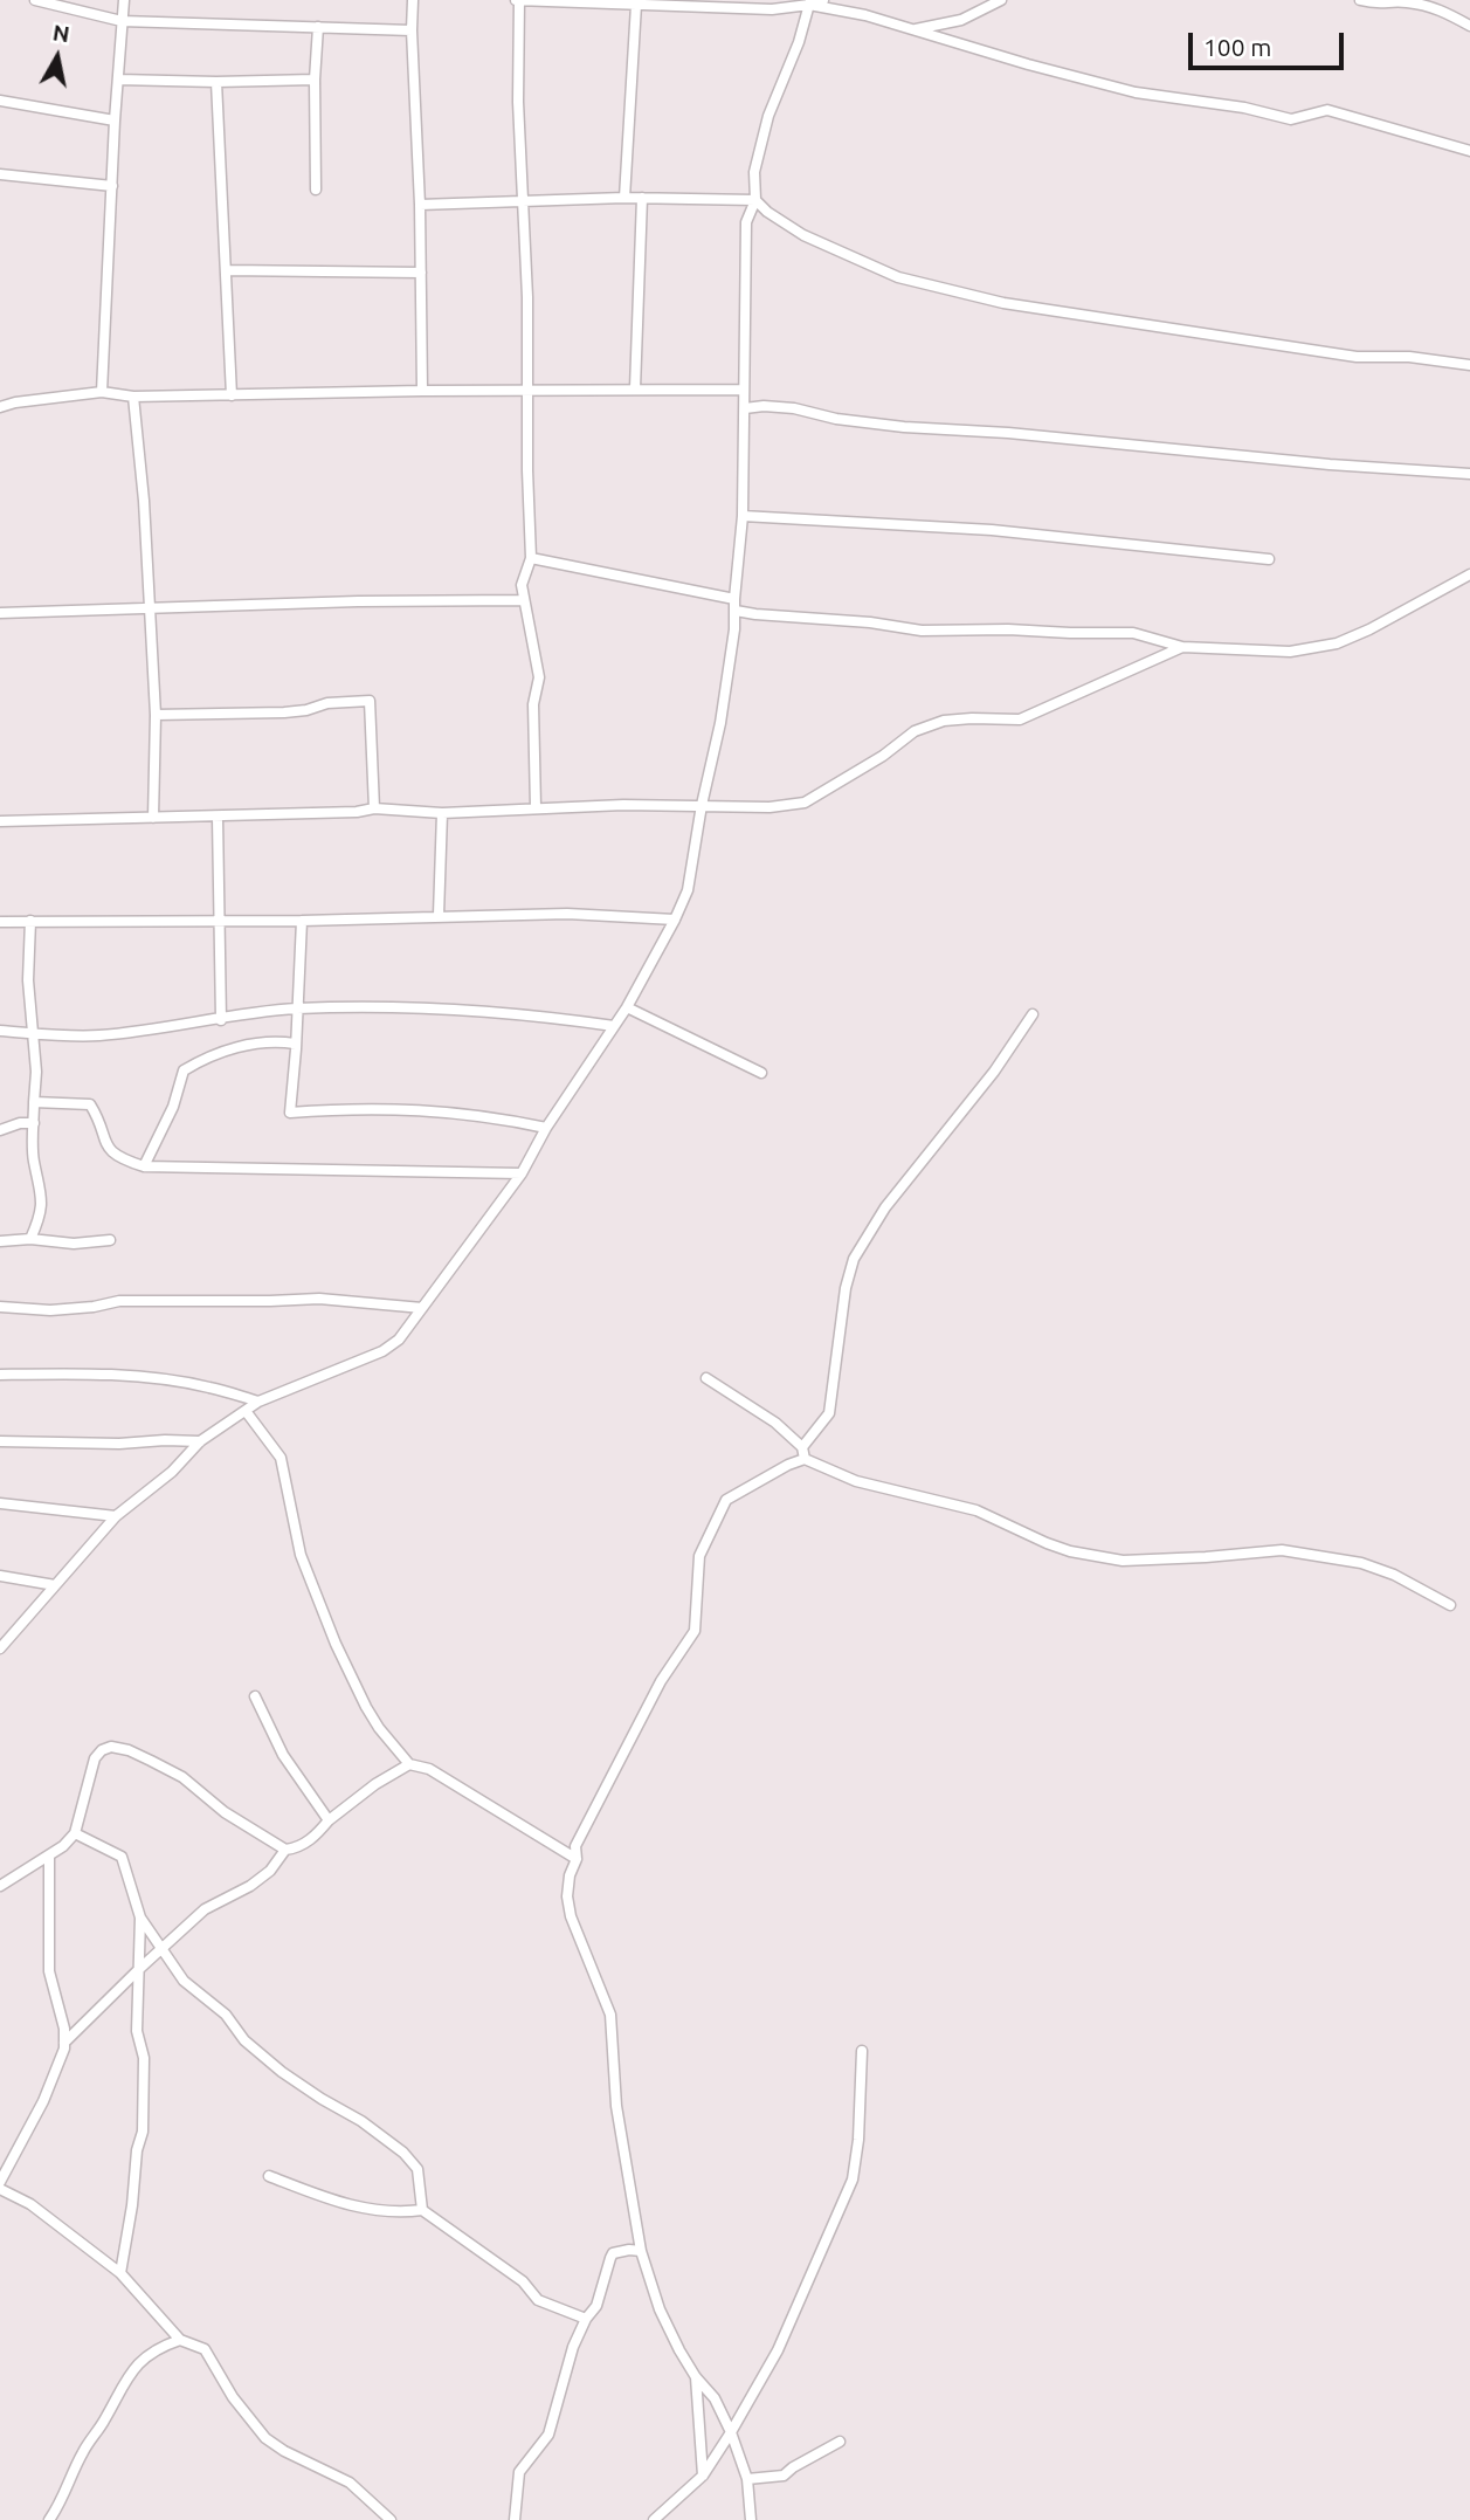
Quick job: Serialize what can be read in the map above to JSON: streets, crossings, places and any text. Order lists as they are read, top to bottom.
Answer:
{
  "scale_bar": "100 m",
  "north": "top"
}
